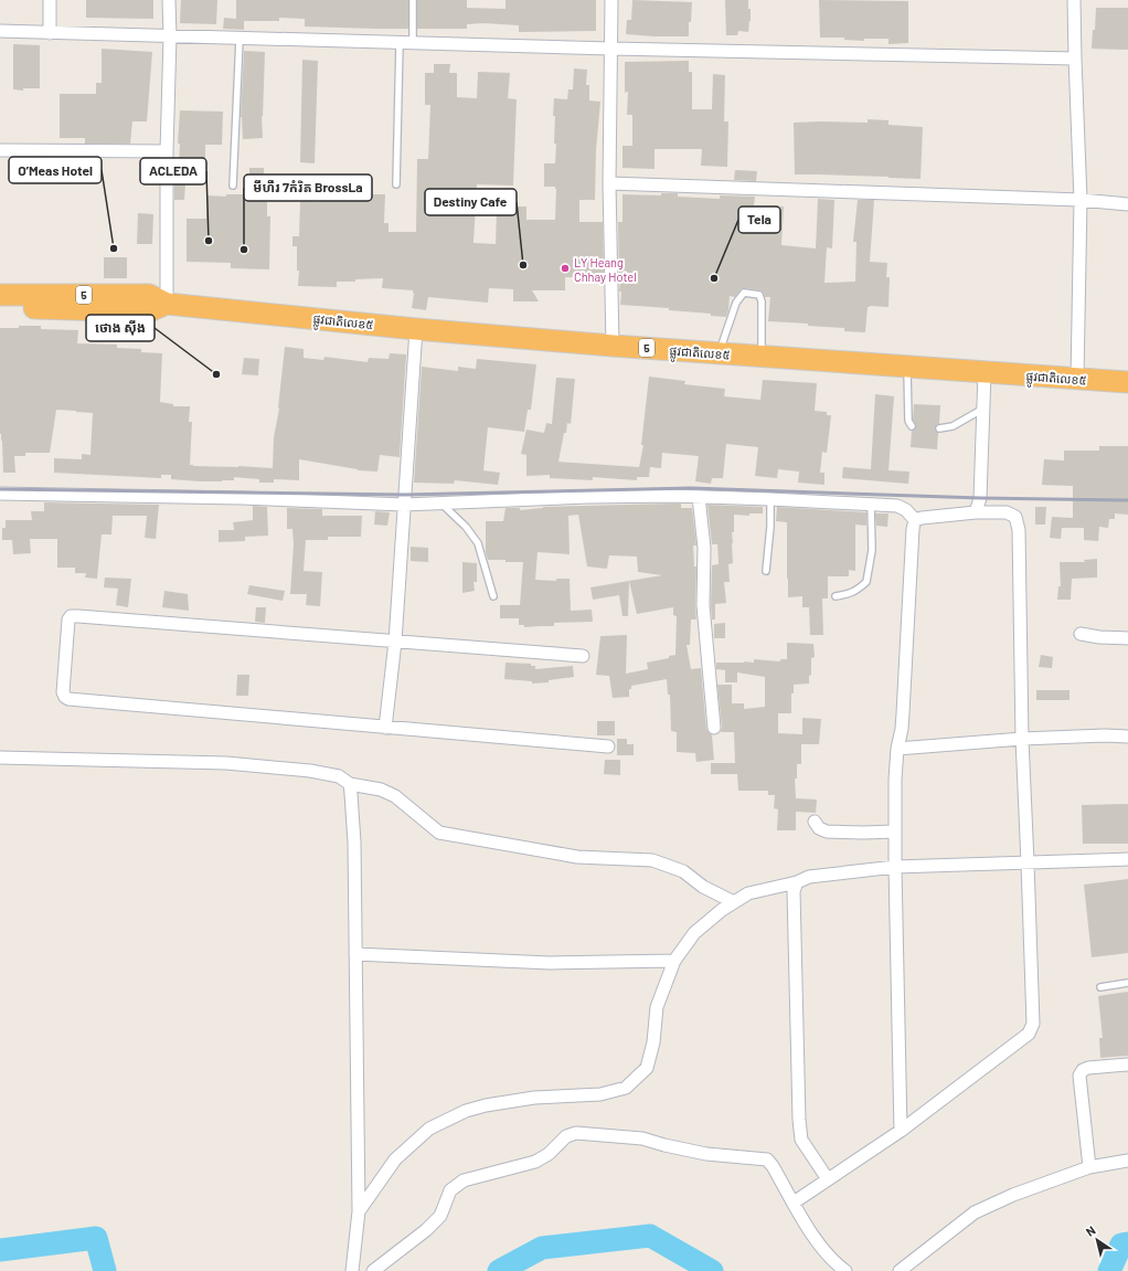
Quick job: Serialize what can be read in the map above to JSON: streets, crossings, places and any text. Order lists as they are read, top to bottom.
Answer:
{
  "streets": {
    "highway": ["5", "ផ្លូវជាតិលេខ៥"]
  },
  "places": [
    "ACLEDA",
    "O’Meas Hotel",
    "មីហឹរ 7កំរិត BrossLa",
    "Destiny Cafe",
    "LY Heang Chhay Hotel",
    "Tela",
    "ថោង ស៊ីង"
  ],
  "north": "top left"
}
